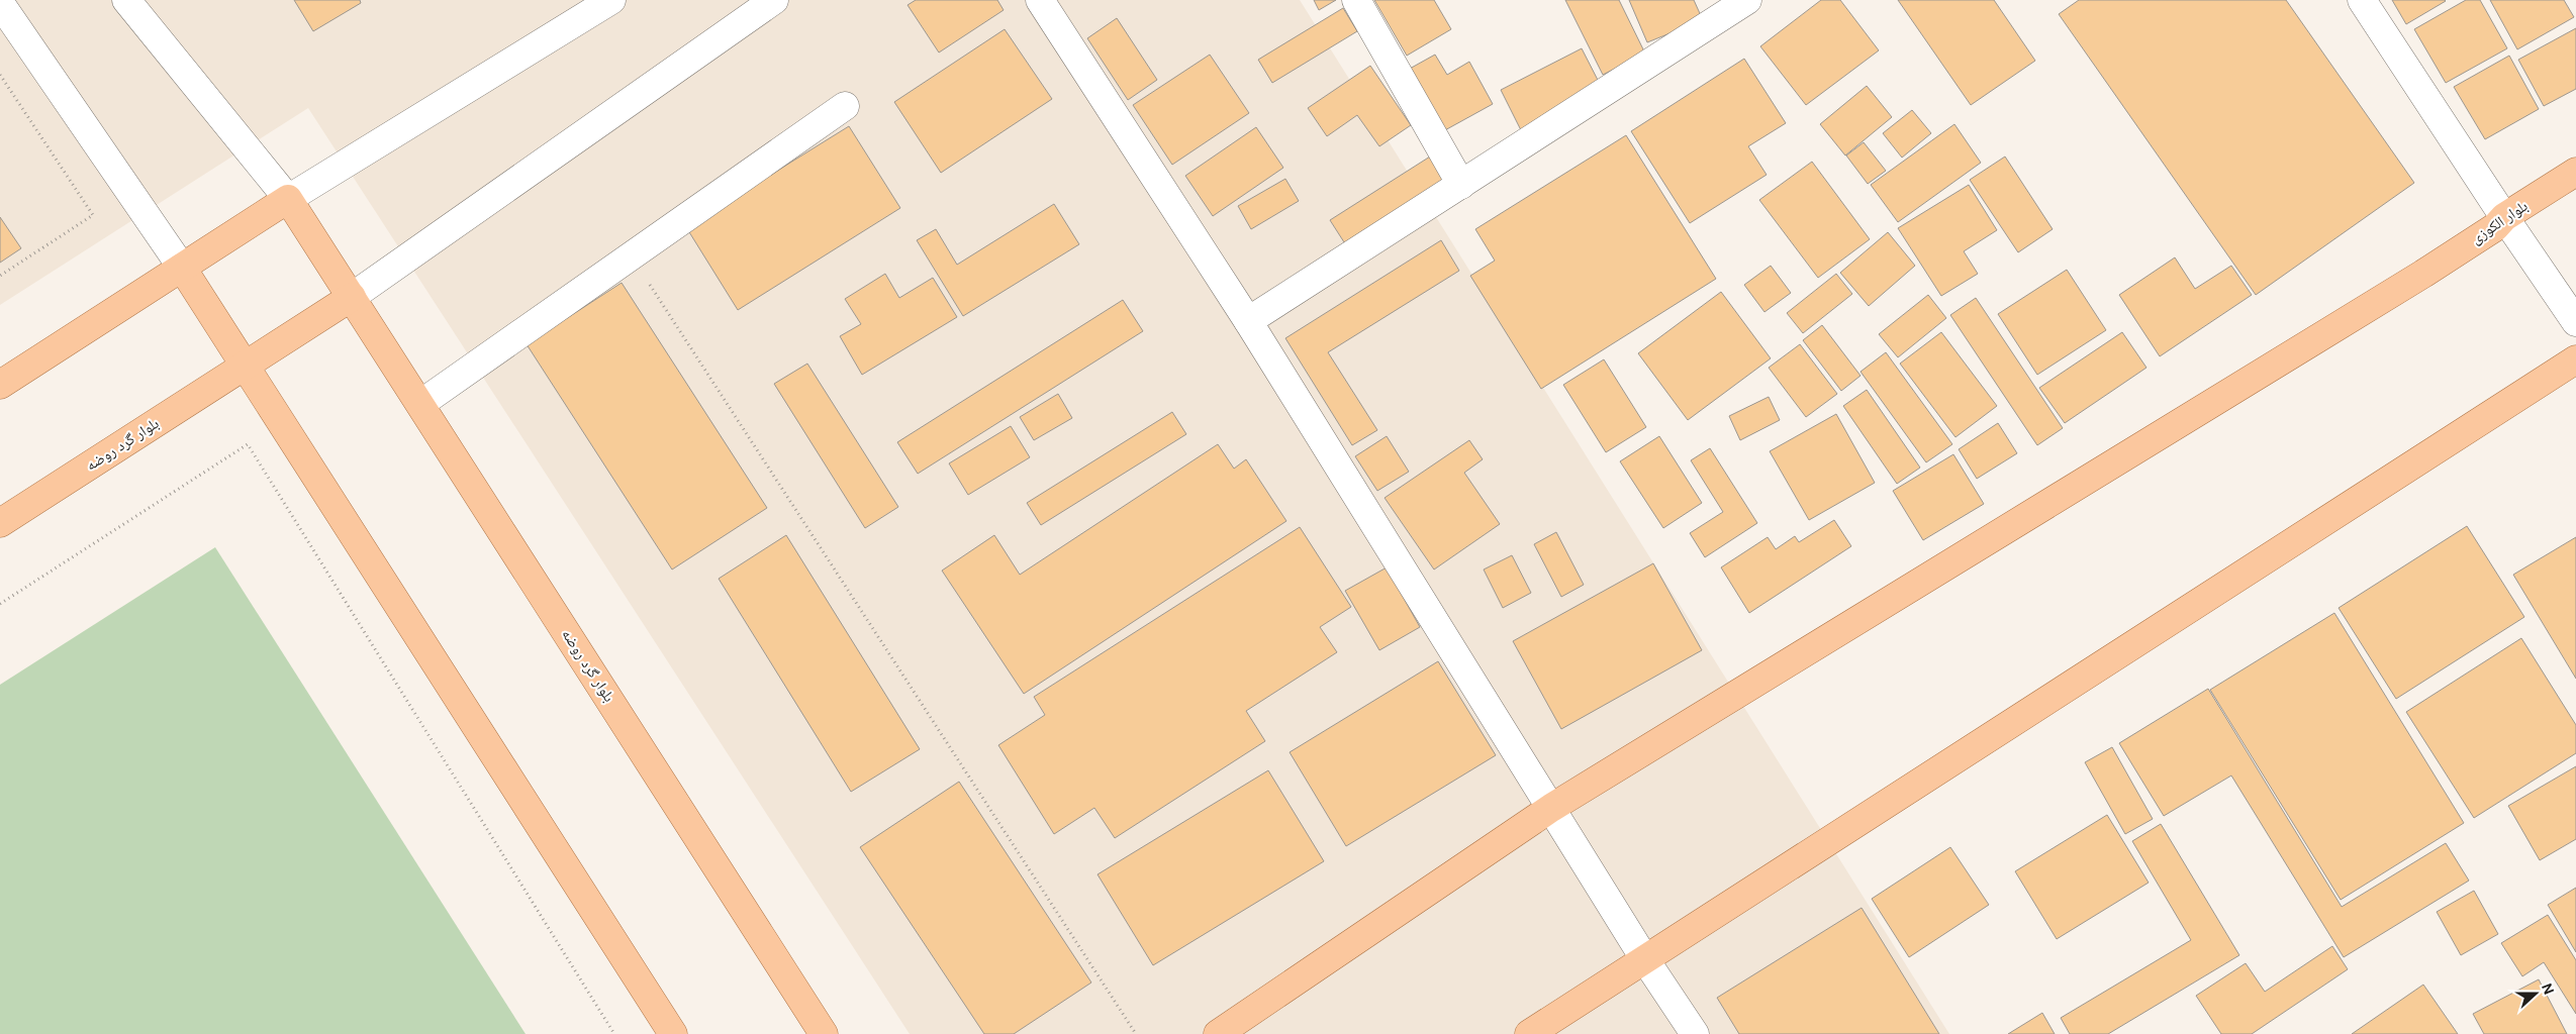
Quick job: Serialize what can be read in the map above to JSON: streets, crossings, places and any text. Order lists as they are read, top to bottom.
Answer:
{
  "streets": {
    "main road": ["بلوار الکوزی", "بلوار گرد روضه"]
  },
  "north": "right"
}
